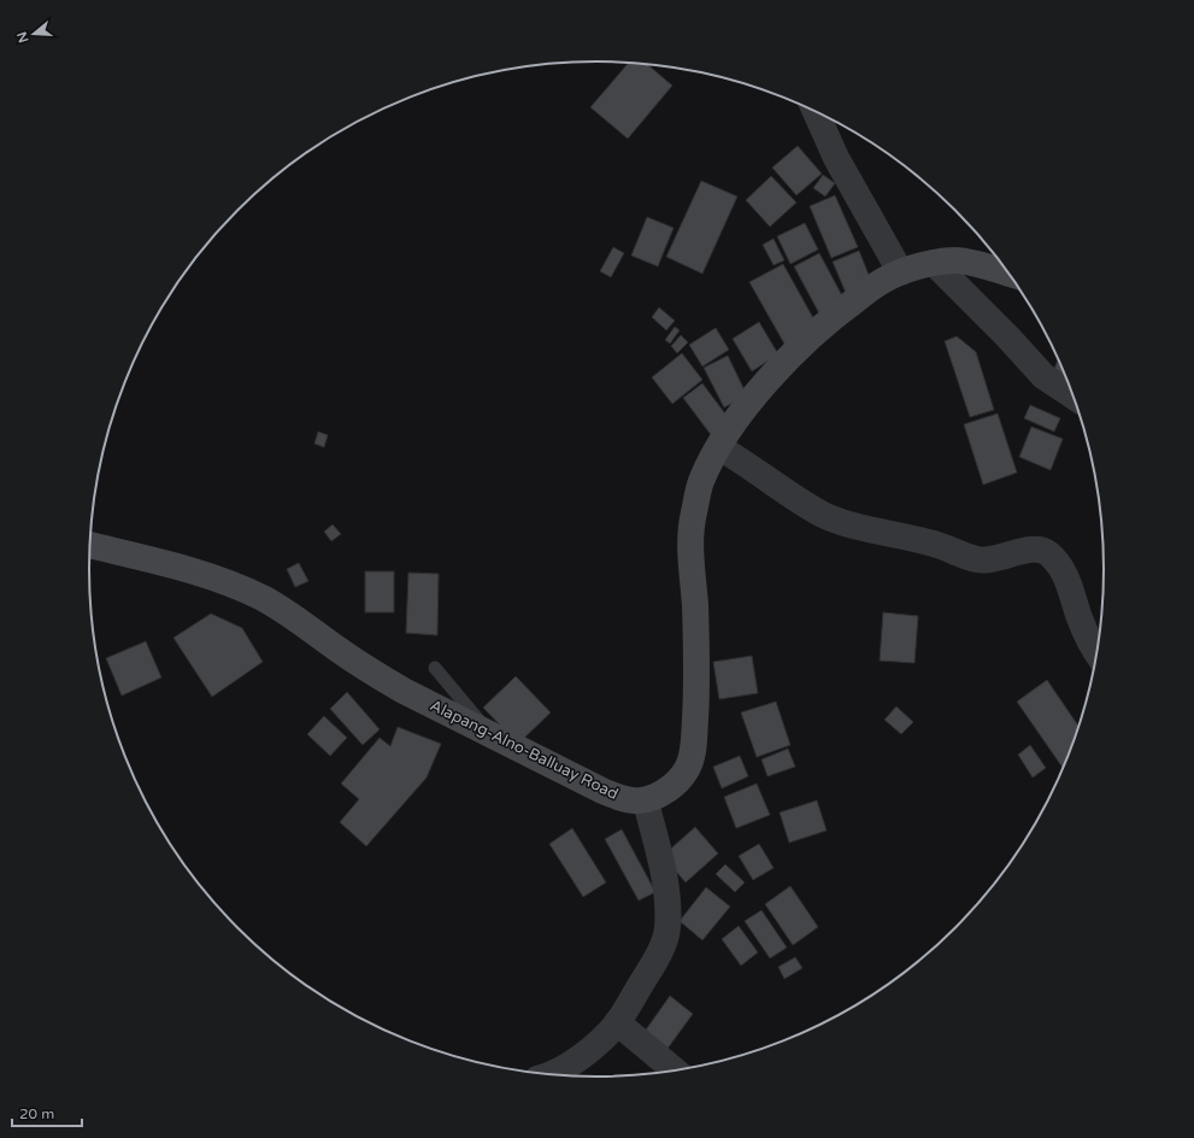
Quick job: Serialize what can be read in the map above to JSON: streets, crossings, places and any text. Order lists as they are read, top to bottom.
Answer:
{
  "streets": {
    "main road": ["Alapang-Alno-Balluay Road"]
  },
  "scale_bar": "20 m",
  "north": "left"
}
